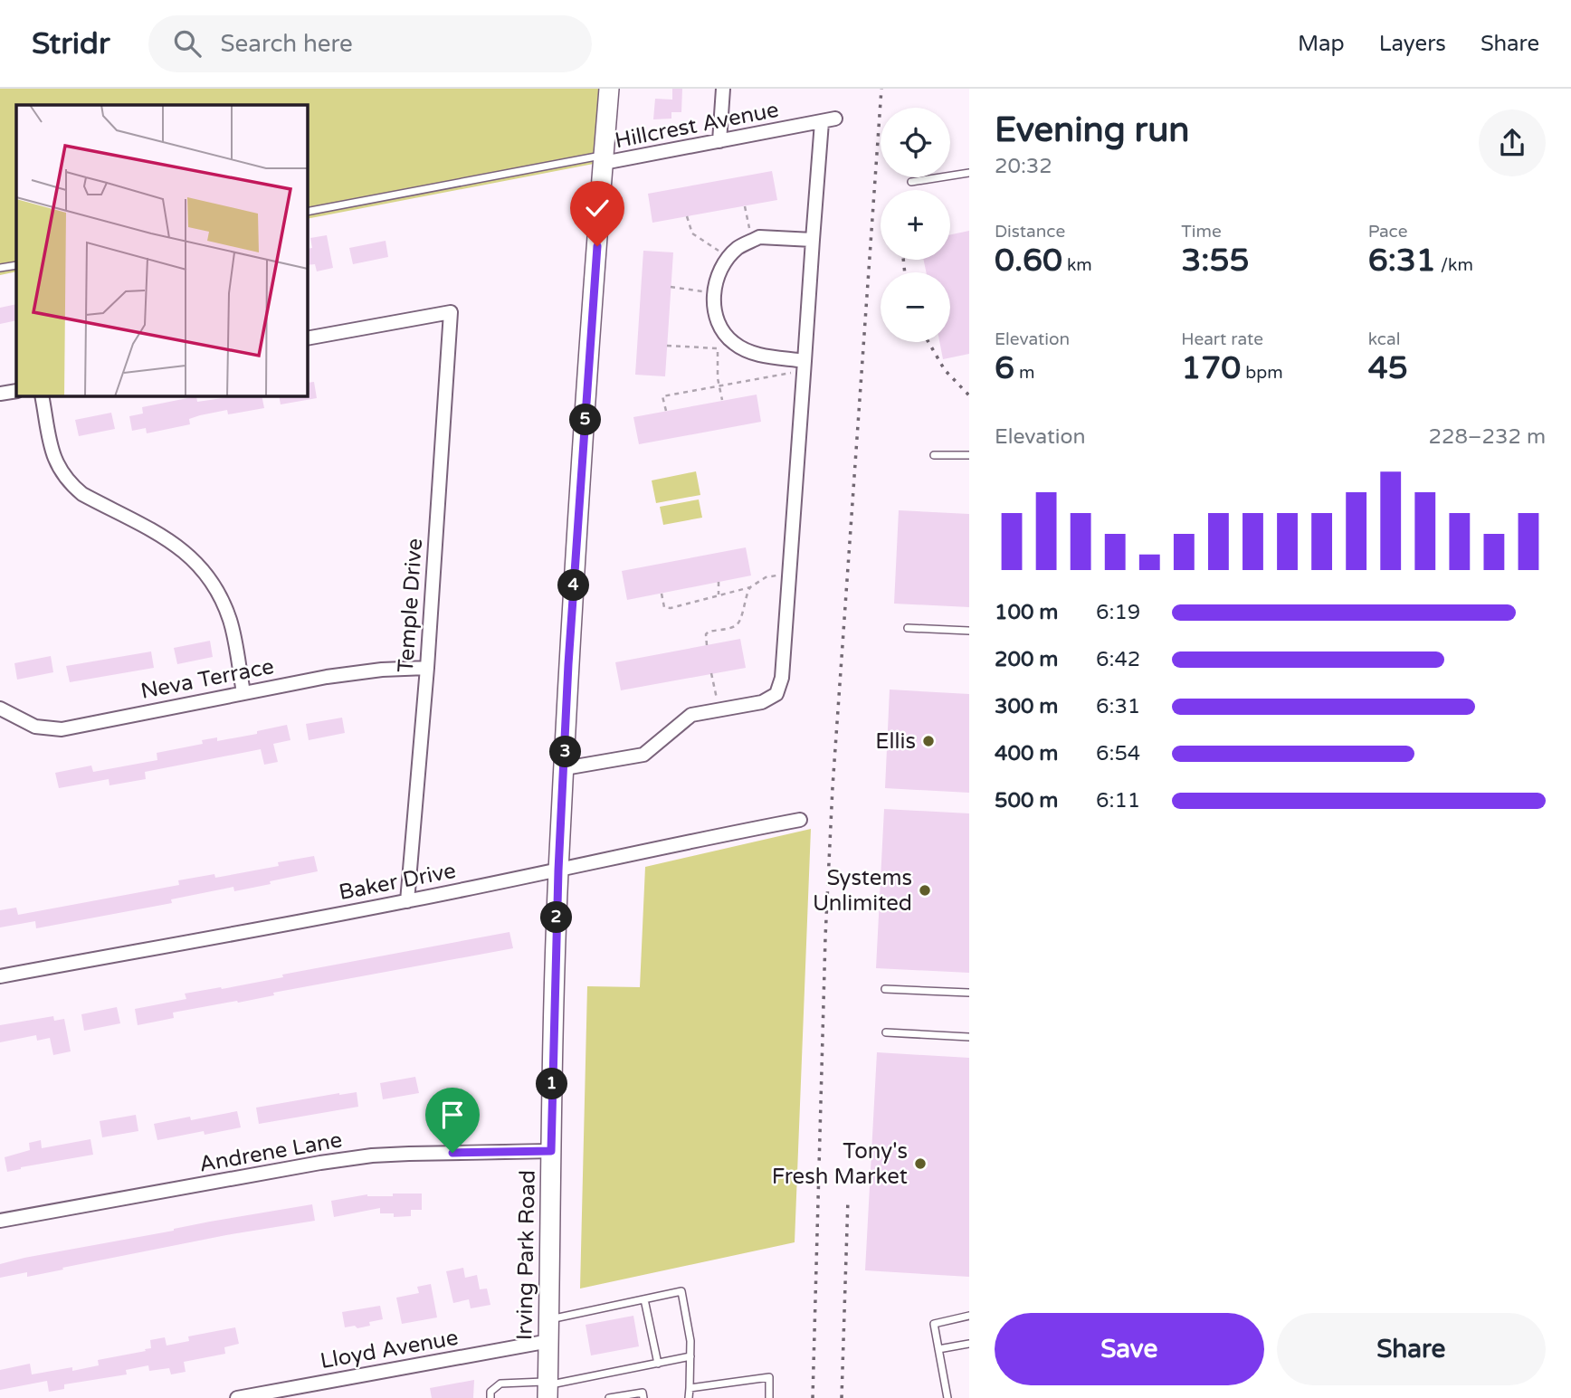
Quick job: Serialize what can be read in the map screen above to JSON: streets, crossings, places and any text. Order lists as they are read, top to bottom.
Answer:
{
  "streets": {
    "main road": ["Irving Park Road"],
    "street": [
      "Hillcrest Avenue",
      "Temple Drive",
      "Neva Terrace",
      "Baker Drive",
      "Andrene Lane",
      "Lloyd Avenue"
    ]
  },
  "crossings": [
    ["Hillcrest Avenue", "Irving Park Road"],
    ["Temple Drive", "Neva Terrace"],
    ["Temple Drive", "Baker Drive"],
    ["Baker Drive", "Irving Park Road"],
    ["Andrene Lane", "Irving Park Road"],
    ["Irving Park Road", "Lloyd Avenue"]
  ],
  "places": ["Ellis", "Systems Unlimited", "Tony's Fresh Market"],
  "page": {
    "header": "Stridr",
    "search": "Search here",
    "nav": ["Map", "Layers", "Share"],
    "heading": ["Evening run", "20:32"],
    "map_buttons": ["+", "−"],
    "stats": [
      ["Distance", "0.60 km"],
      ["Time", "3:55"],
      ["Pace", "6:31 /km"],
      ["Elevation", "6 m"],
      ["Heart rate", "170 bpm"],
      ["kcal", "45"]
    ],
    "pins": [
      "5",
      "4",
      "3",
      "2",
      "1"
    ],
    "chart": ["Elevation", "228–232 m"],
    "list": [
      {
        "name": "100 m",
        "note": "6:19"
      },
      {
        "name": "200 m",
        "note": "6:42"
      },
      {
        "name": "300 m",
        "note": "6:31"
      },
      {
        "name": "400 m",
        "note": "6:54"
      },
      {
        "name": "500 m",
        "note": "6:11"
      }
    ],
    "buttons": ["Save", "Share"]
  }
}
